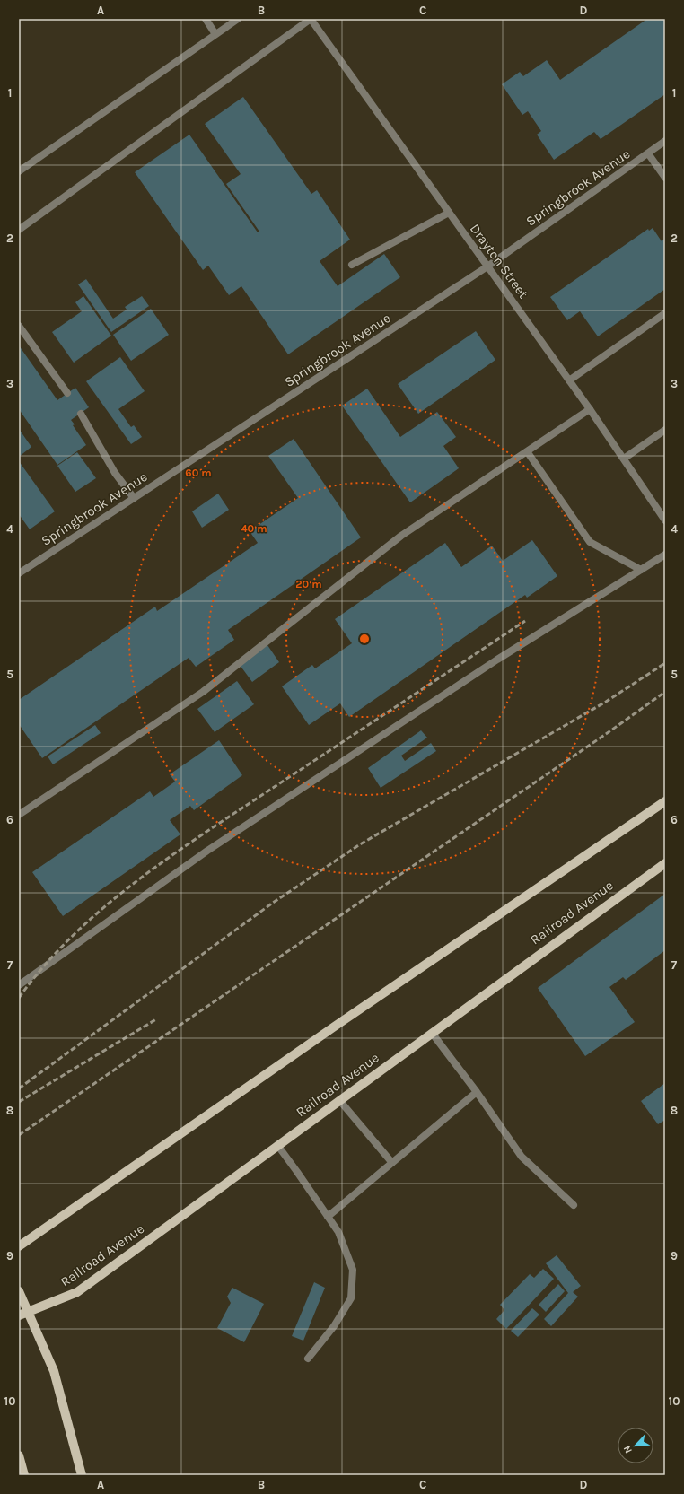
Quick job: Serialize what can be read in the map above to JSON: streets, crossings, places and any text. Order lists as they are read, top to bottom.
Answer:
{
  "streets": {
    "main road": ["Railroad Avenue"],
    "street": ["Springbrook Avenue", "Drayton Street"]
  },
  "crossings": [
    ["Springbrook Avenue", "Drayton Street"]
  ],
  "north": "bottom left",
  "grid": {
    "columns": [
      "A",
      "B",
      "C",
      "D"
    ],
    "rows": [
      "1",
      "2",
      "3",
      "4",
      "5",
      "6",
      "7",
      "8",
      "9",
      "10"
    ]
  },
  "rings": ["60 m", "40 m", "20 m"]
}
